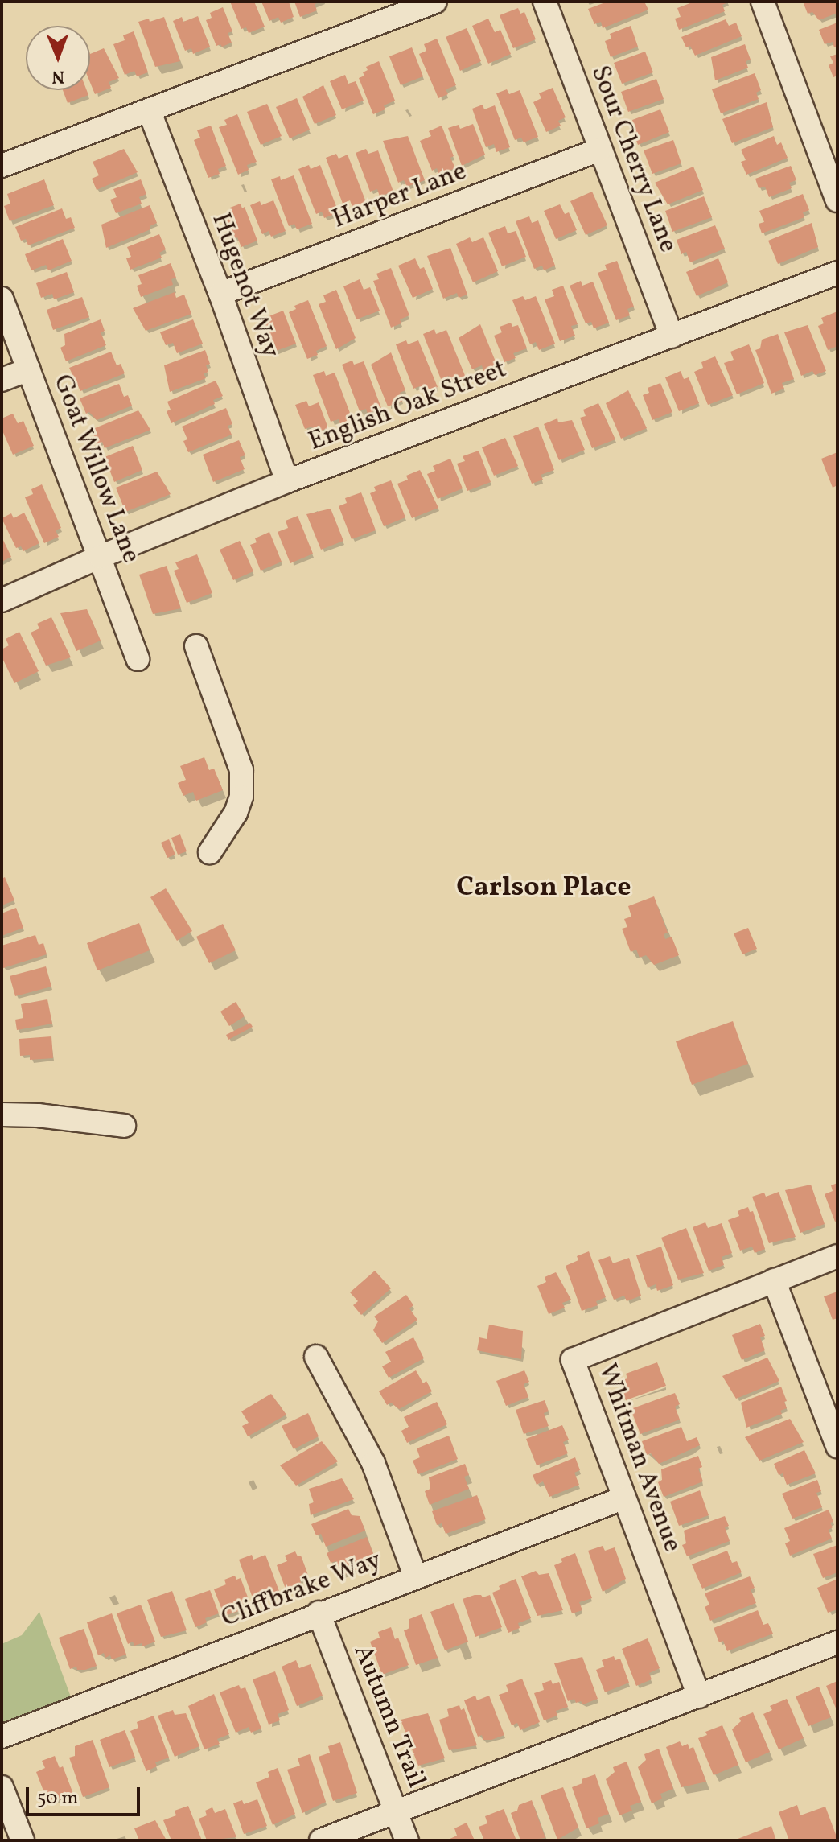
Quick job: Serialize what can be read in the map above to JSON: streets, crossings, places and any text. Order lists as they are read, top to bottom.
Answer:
{
  "streets": {
    "street": [
      "Sour Cherry Lane",
      "Harper Lane",
      "Hugenot Way",
      "English Oak Street",
      "Goat Willow Lane",
      "Whitman Avenue",
      "Cliffbrake Way",
      "Autumn Trail"
    ]
  },
  "crossings": [
    ["Sour Cherry Lane", "Harper Lane"],
    ["Sour Cherry Lane", "English Oak Street"],
    ["Harper Lane", "Hugenot Way"],
    ["Hugenot Way", "English Oak Street"],
    ["English Oak Street", "Goat Willow Lane"],
    ["Whitman Avenue", "Cliffbrake Way"],
    ["Cliffbrake Way", "Autumn Trail"]
  ],
  "districts": ["Carlson Place"],
  "scale_bar": "50 m",
  "north": "bottom"
}
